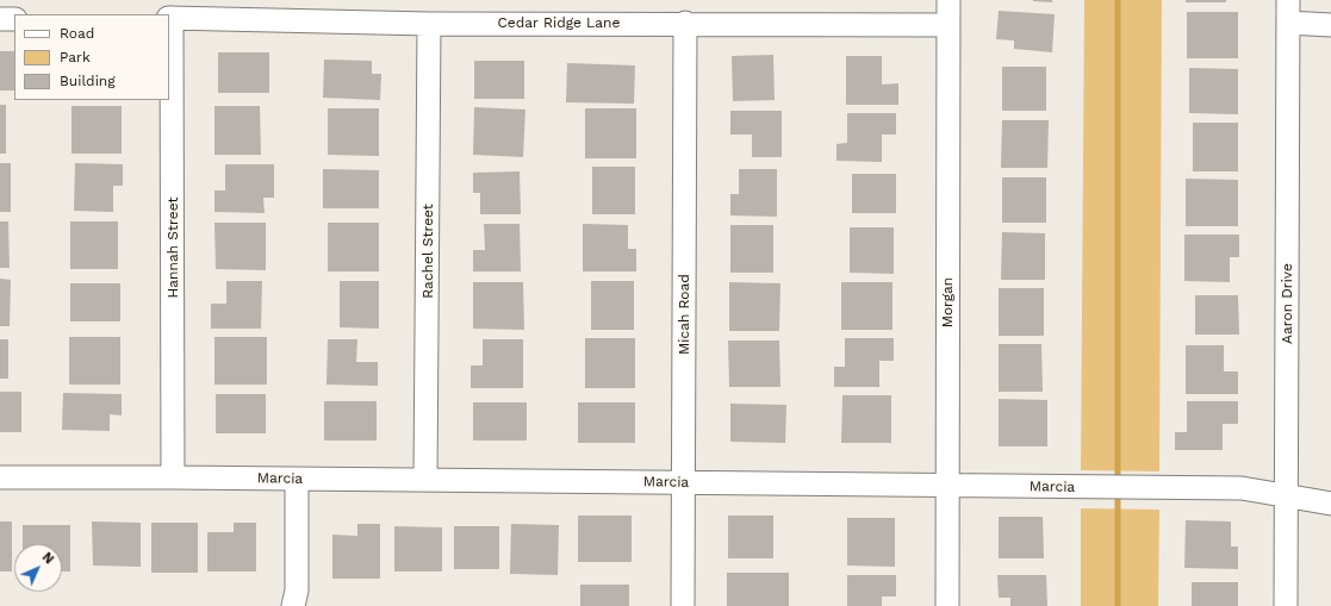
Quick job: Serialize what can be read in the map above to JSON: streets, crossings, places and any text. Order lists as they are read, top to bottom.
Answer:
{
  "streets": {
    "street": [
      "Cedar Ridge Lane",
      "Hannah Street",
      "Rachel Street",
      "Morgan",
      "Aaron Drive",
      "Micah Road",
      "Marcia"
    ]
  },
  "crossings": [
    ["Cedar Ridge Lane", "Hannah Street"],
    ["Cedar Ridge Lane", "Rachel Street"],
    ["Cedar Ridge Lane", "Morgan"],
    ["Cedar Ridge Lane", "Micah Road"],
    ["Hannah Street", "Marcia"],
    ["Rachel Street", "Marcia"],
    ["Morgan", "Marcia"],
    ["Aaron Drive", "Marcia"],
    ["Micah Road", "Marcia"]
  ],
  "legend": ["Road", "Park", "Building"],
  "north": "top right"
}
